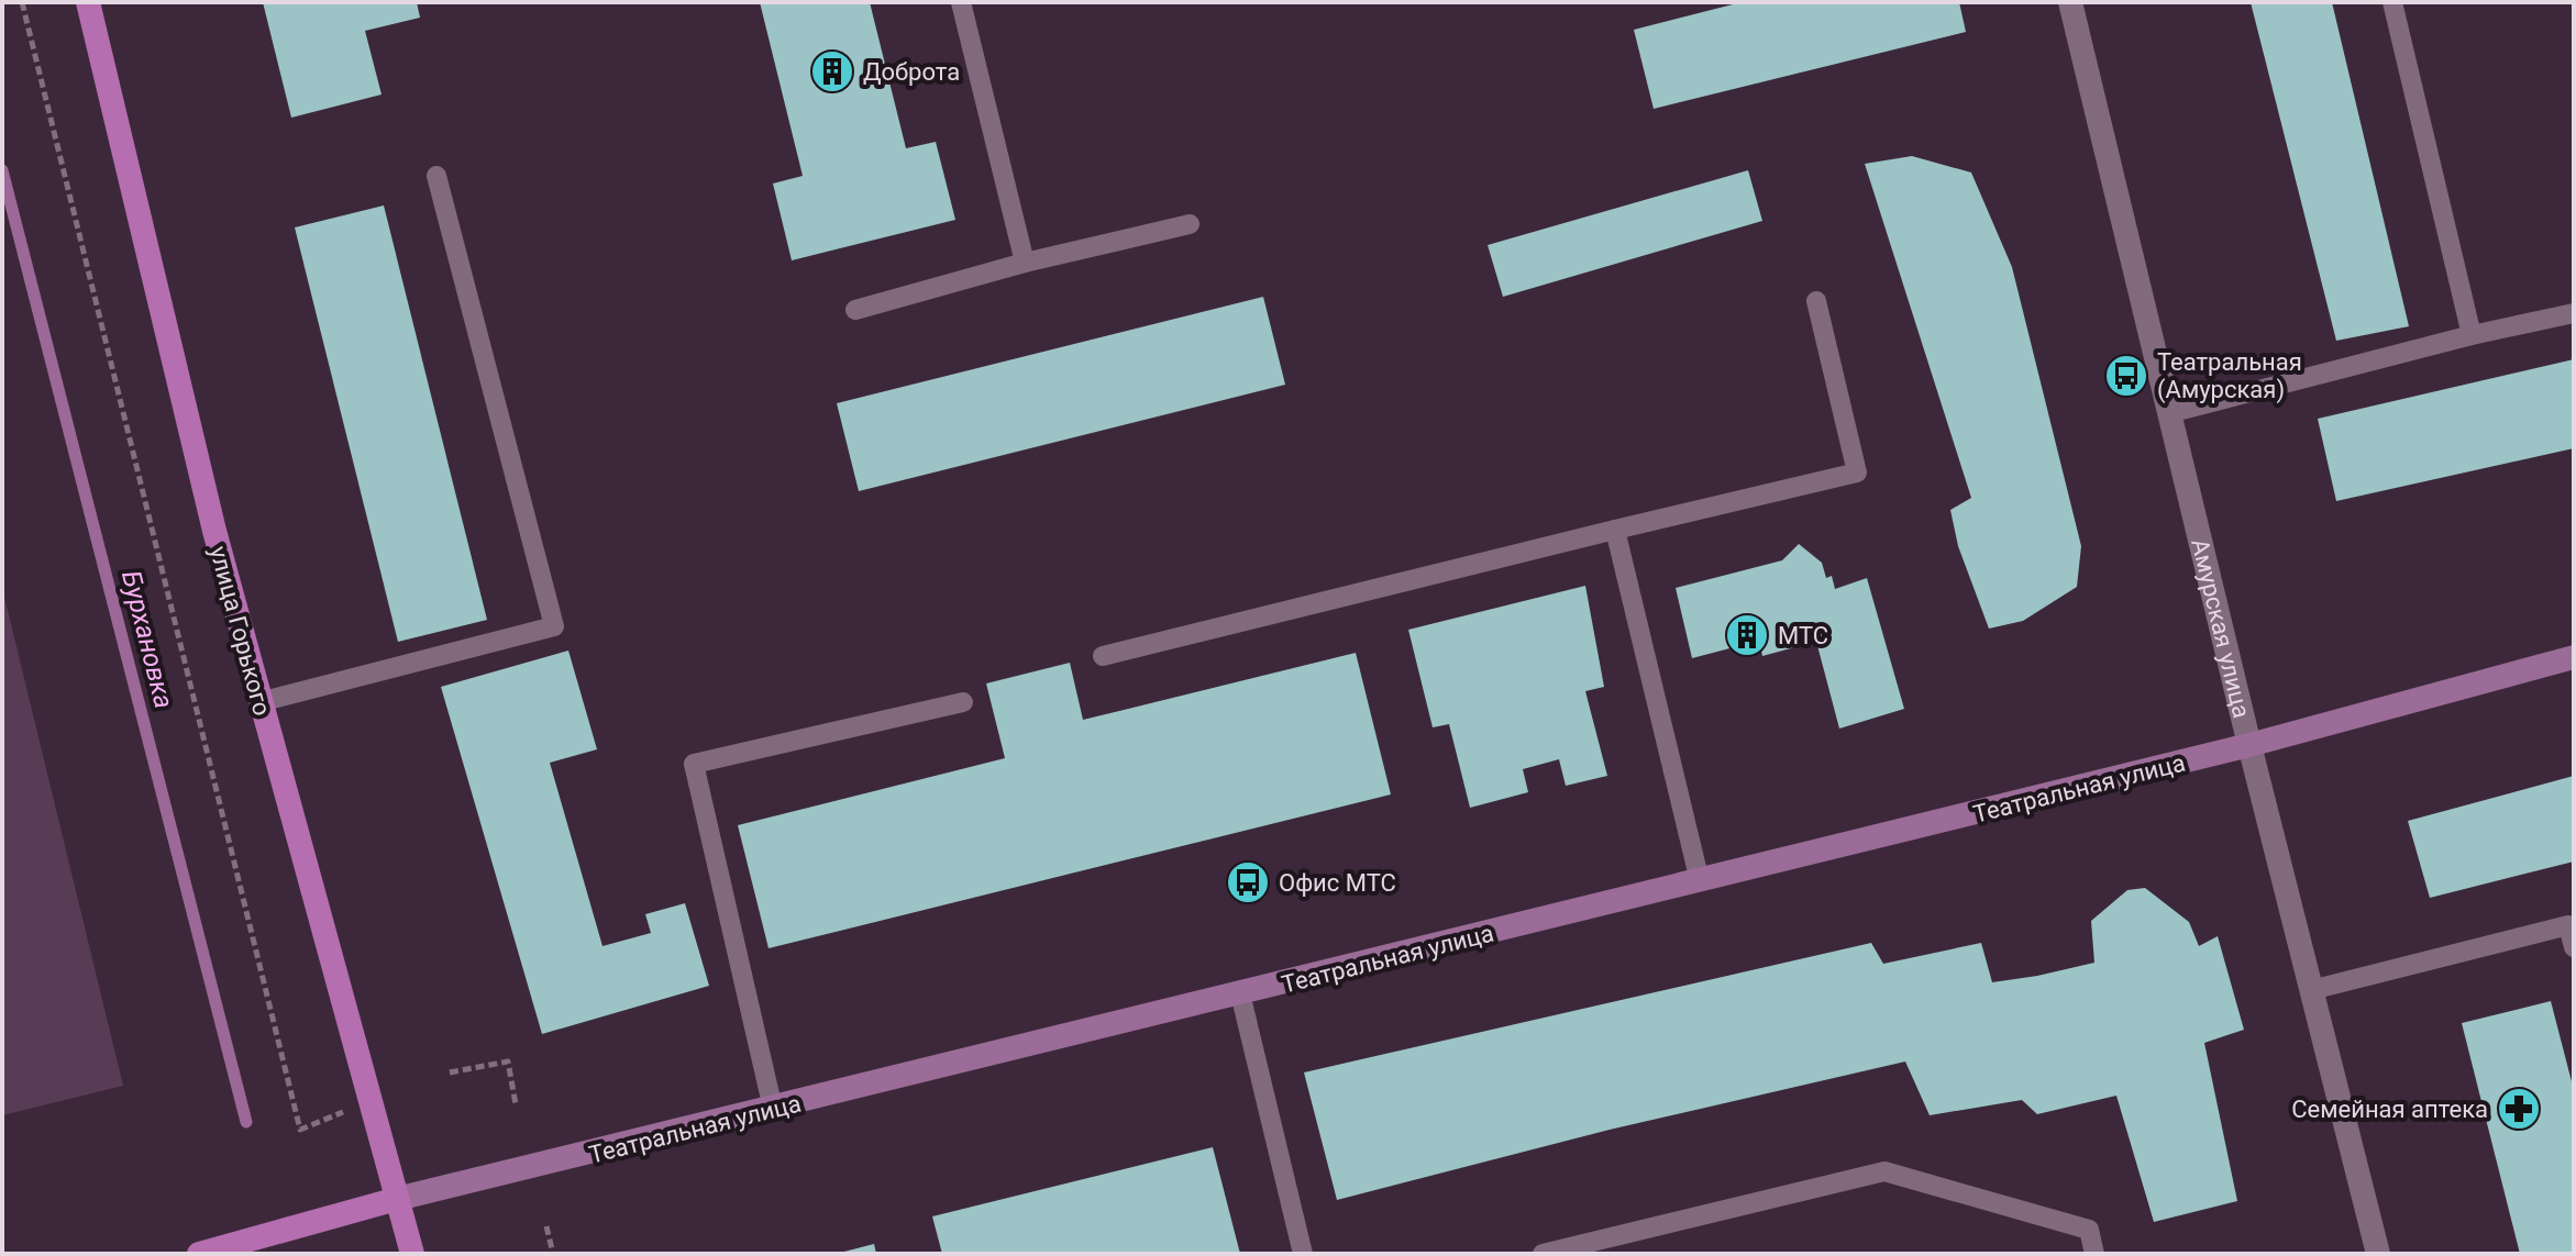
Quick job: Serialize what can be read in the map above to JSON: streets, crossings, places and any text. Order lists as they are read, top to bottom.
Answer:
{
  "streets": {
    "main road": ["улица Горького", "Театральная улица"],
    "street": ["Амурская улица"]
  },
  "crossings": [
    ["Амурская улица", "Театральная улица"],
    ["улица Горького", "Театральная улица"]
  ],
  "water": ["Бурхановка"],
  "places": {
    "building": ["Доброта", "МТС"],
    "bus stop": ["Театральная (Амурская)", "Офис МТС"],
    "pharmacy": ["Семейная аптека"]
  }
}
